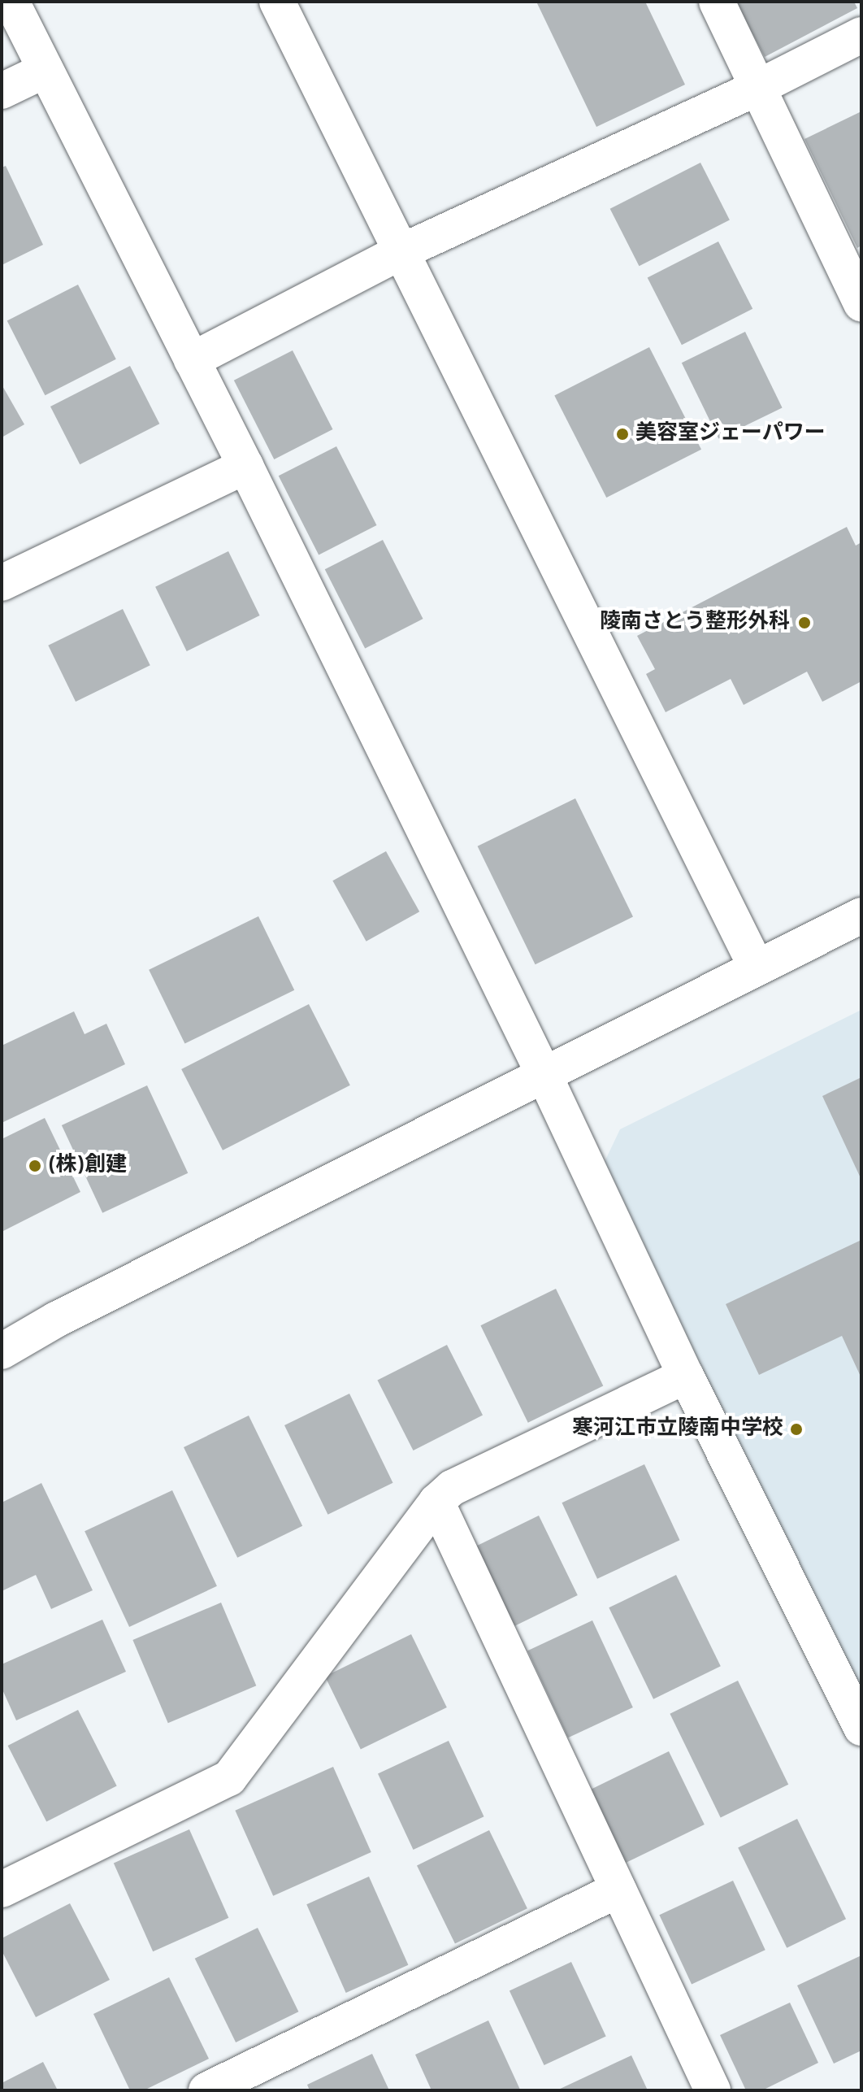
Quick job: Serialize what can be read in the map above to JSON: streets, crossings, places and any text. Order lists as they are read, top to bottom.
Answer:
{
  "places": [
    "美容室ジェーパワー",
    "陵南さとう整形外科",
    "(株)創建",
    "寒河江市立陵南中学校"
  ]
}
